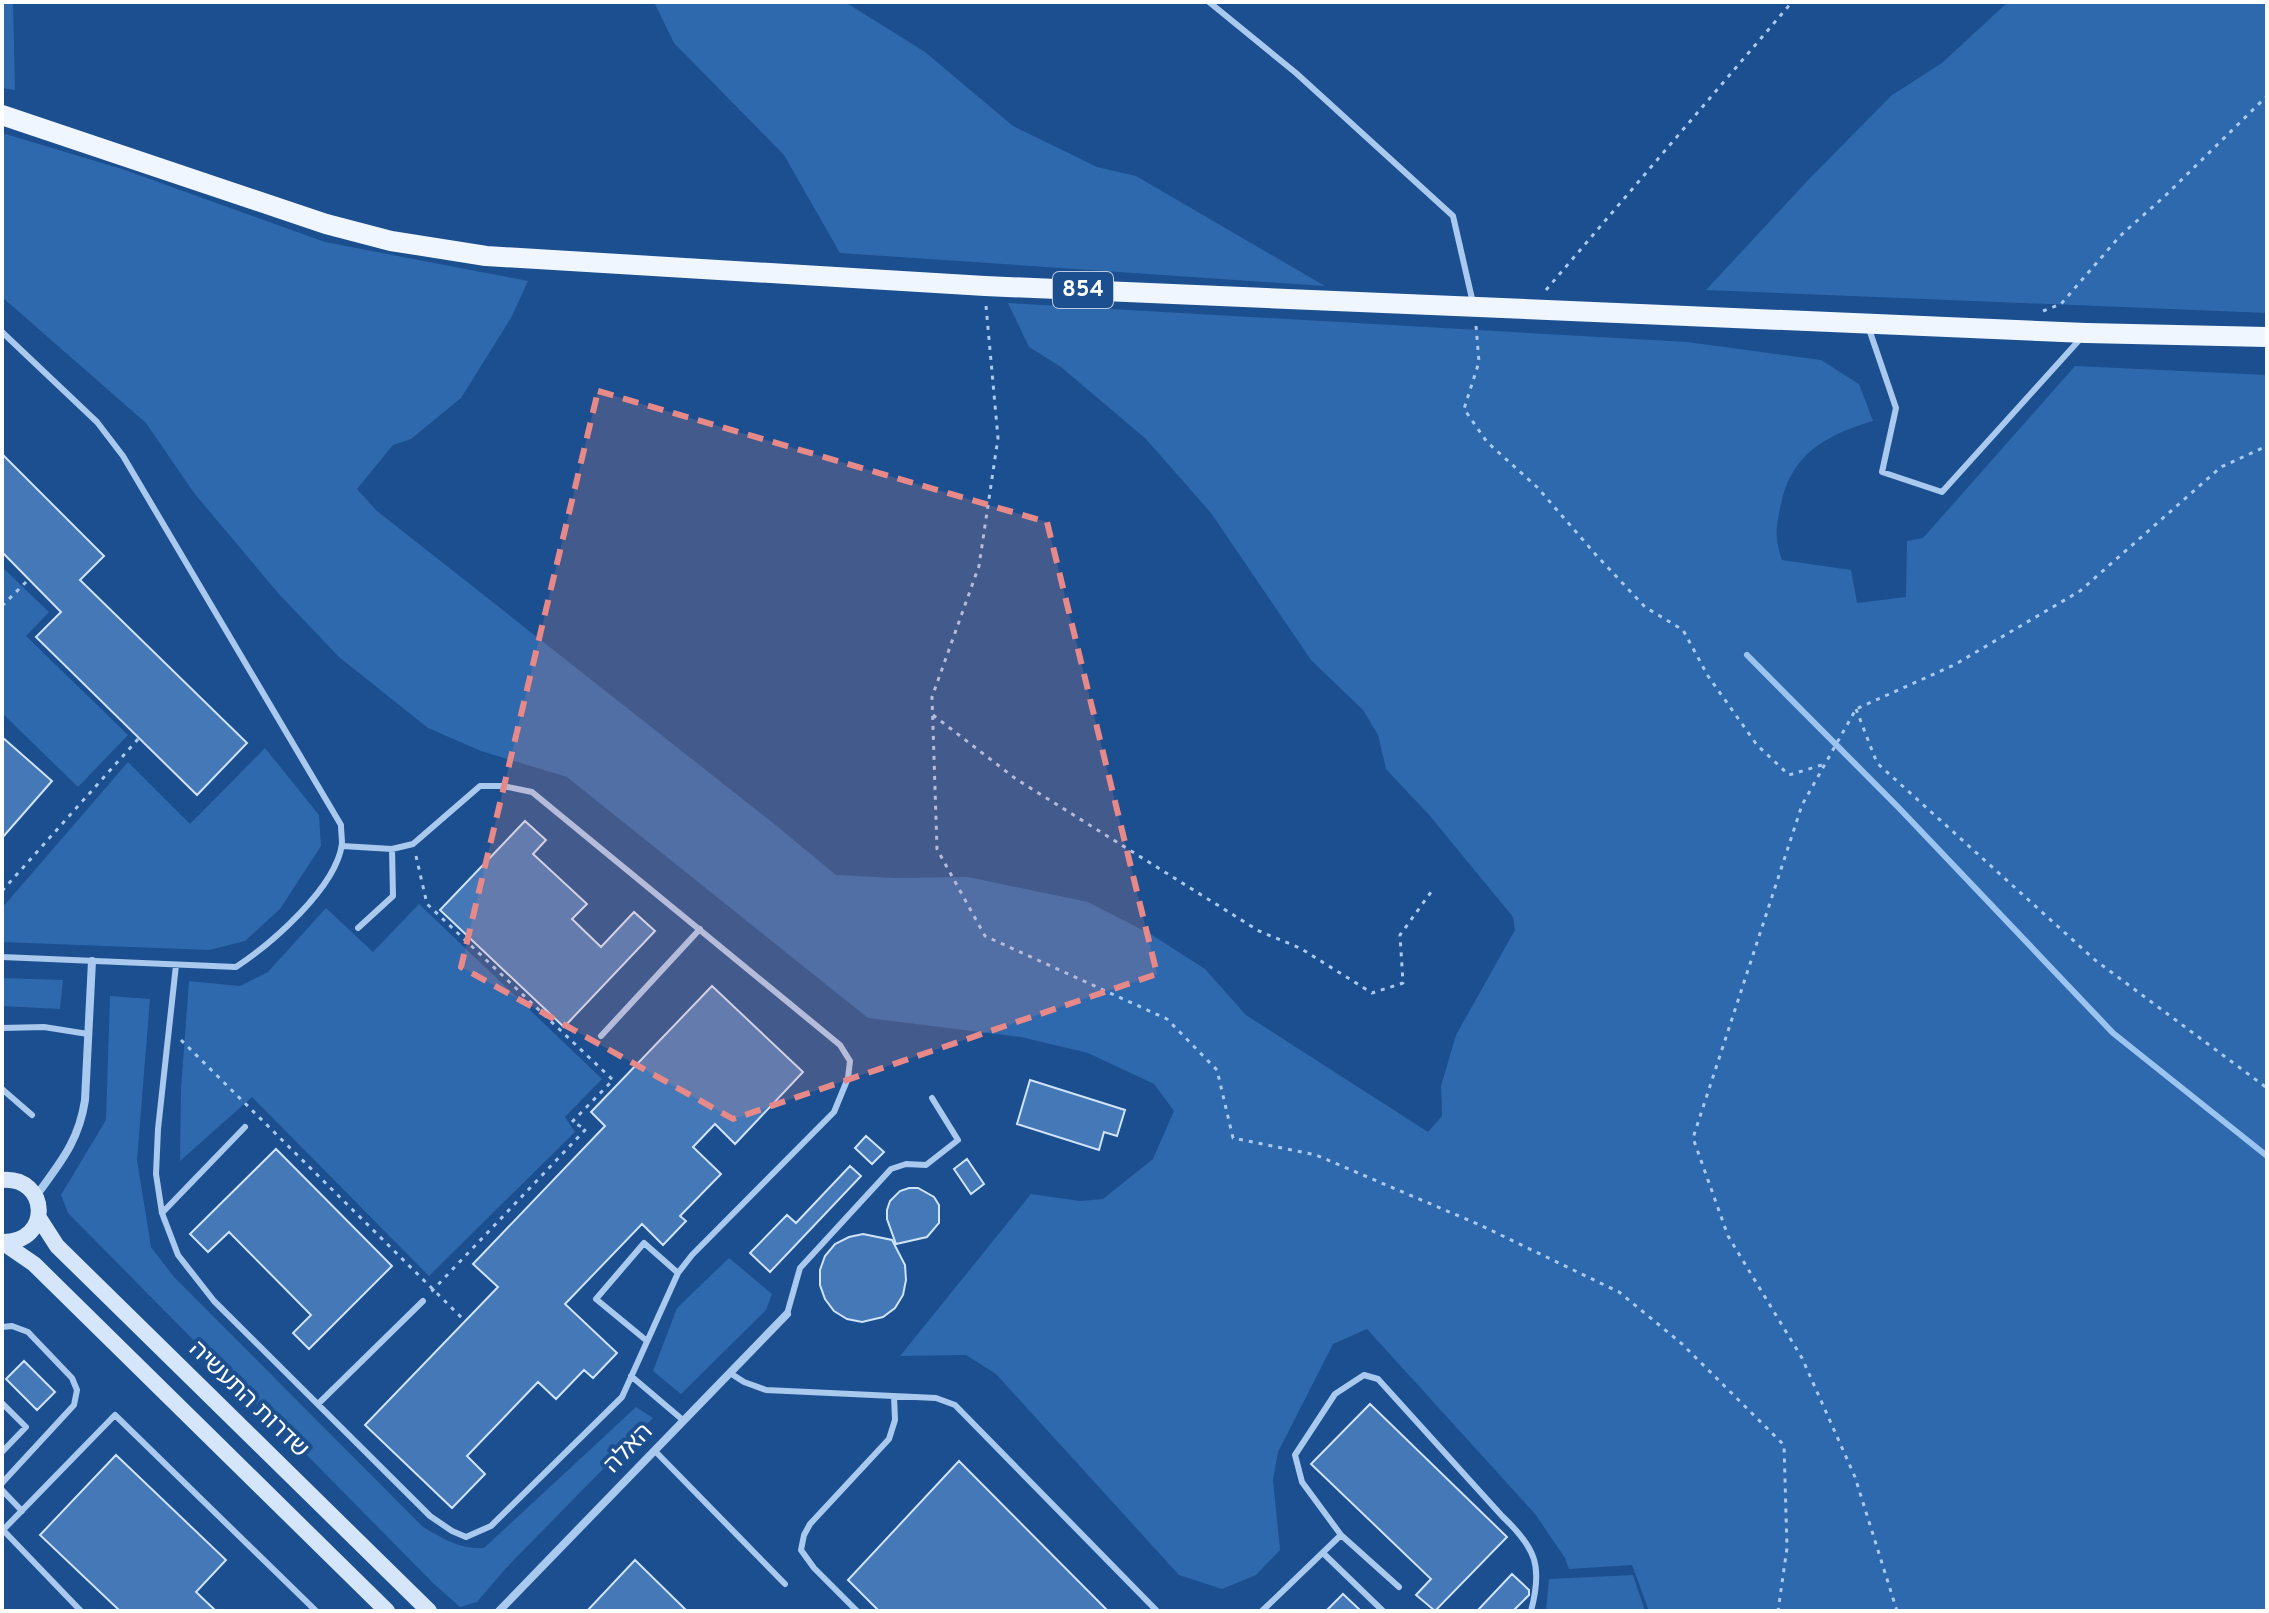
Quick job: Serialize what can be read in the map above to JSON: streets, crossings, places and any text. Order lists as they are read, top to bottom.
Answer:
{
  "streets": {
    "main road": ["854"],
    "street": ["שדרות התעשיה", "האלה"]
  }
}
